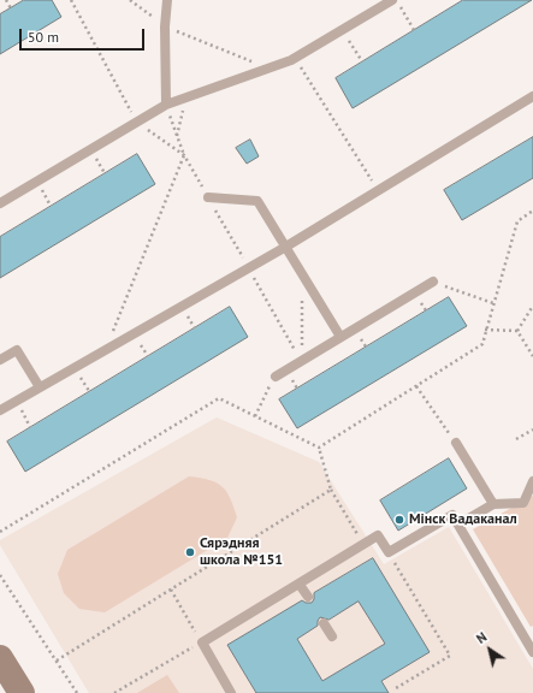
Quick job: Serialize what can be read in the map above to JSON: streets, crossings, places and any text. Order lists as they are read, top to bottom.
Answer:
{
  "places": ["Мінск Вадаканал", "Сярэдняя школа №151"],
  "scale_bar": "50 m",
  "north": "top left"
}
